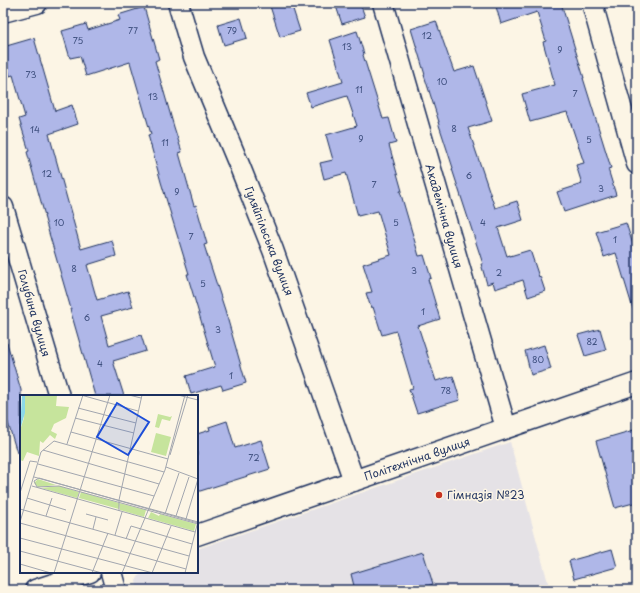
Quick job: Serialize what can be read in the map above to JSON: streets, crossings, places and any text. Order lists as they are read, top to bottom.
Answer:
{
  "streets": {
    "street": [
      "Академічна вулиця",
      "Гуляйпільська вулиця",
      "Голубина вулиця",
      "Політехнічна вулиця"
    ]
  },
  "crossings": [
    ["Академічна вулиця", "Політехнічна вулиця"],
    ["Гуляйпільська вулиця", "Політехнічна вулиця"]
  ],
  "places": ["Гімназія №23"],
  "house_numbers": [
    "77",
    "79",
    "12",
    "75",
    "13",
    "9",
    "73",
    "10",
    "11",
    "7",
    "13",
    "8",
    "14",
    "9",
    "5",
    "11",
    "12",
    "6",
    "7",
    "3",
    "9",
    "10",
    "5",
    "4",
    "7",
    "1",
    "8",
    "3",
    "2",
    "5",
    "1",
    "6",
    "3",
    "82",
    "80",
    "4",
    "1",
    "78",
    "72"
  ]
}
